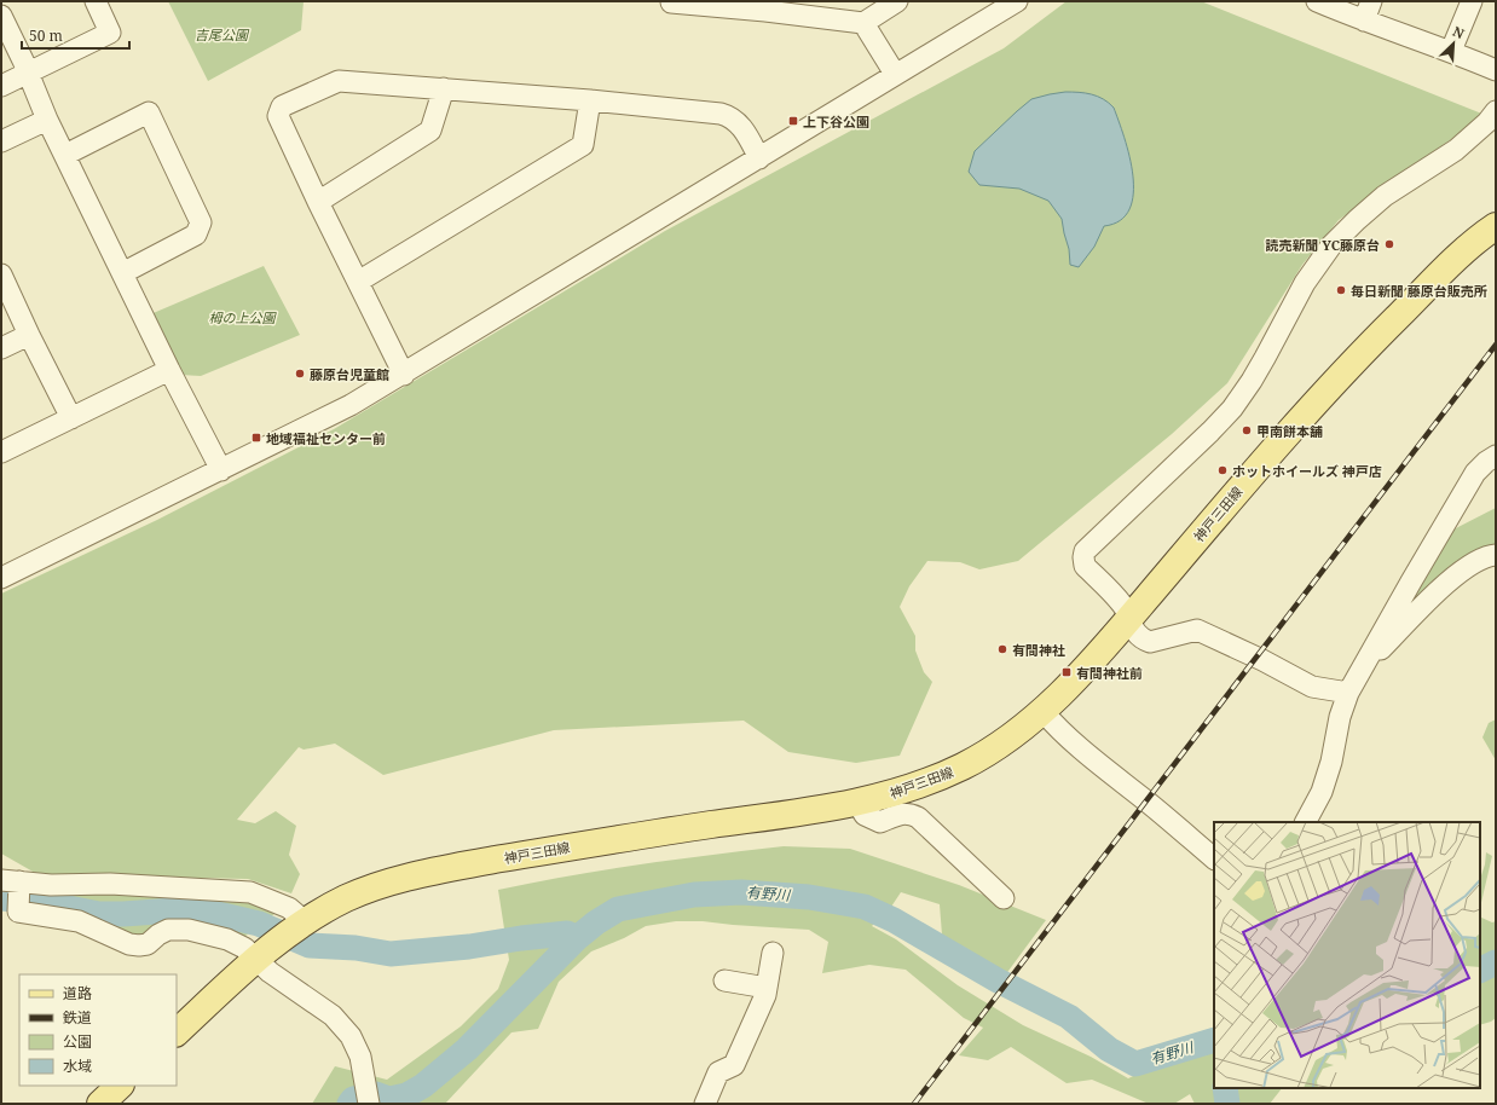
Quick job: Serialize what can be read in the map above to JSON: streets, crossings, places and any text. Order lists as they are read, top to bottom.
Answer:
{
  "streets": {
    "main road": ["神戸三田線"]
  },
  "water": ["有野川"],
  "parks": ["吉尾公園", "栂の上公園"],
  "places": {
    "transit": ["上下谷公園", "地域福祉センター前", "有間神社前"],
    "other": [
      "読売新聞 YC藤原台",
      "毎日新聞 藤原台販売所",
      "藤原台児童館",
      "甲南餅本舗",
      "ホットホイールズ 神戸店",
      "有間神社"
    ]
  },
  "legend": [
    "道路",
    "鉄道",
    "公園",
    "水域"
  ],
  "scale_bar": "50 m",
  "north": "top right"
}
